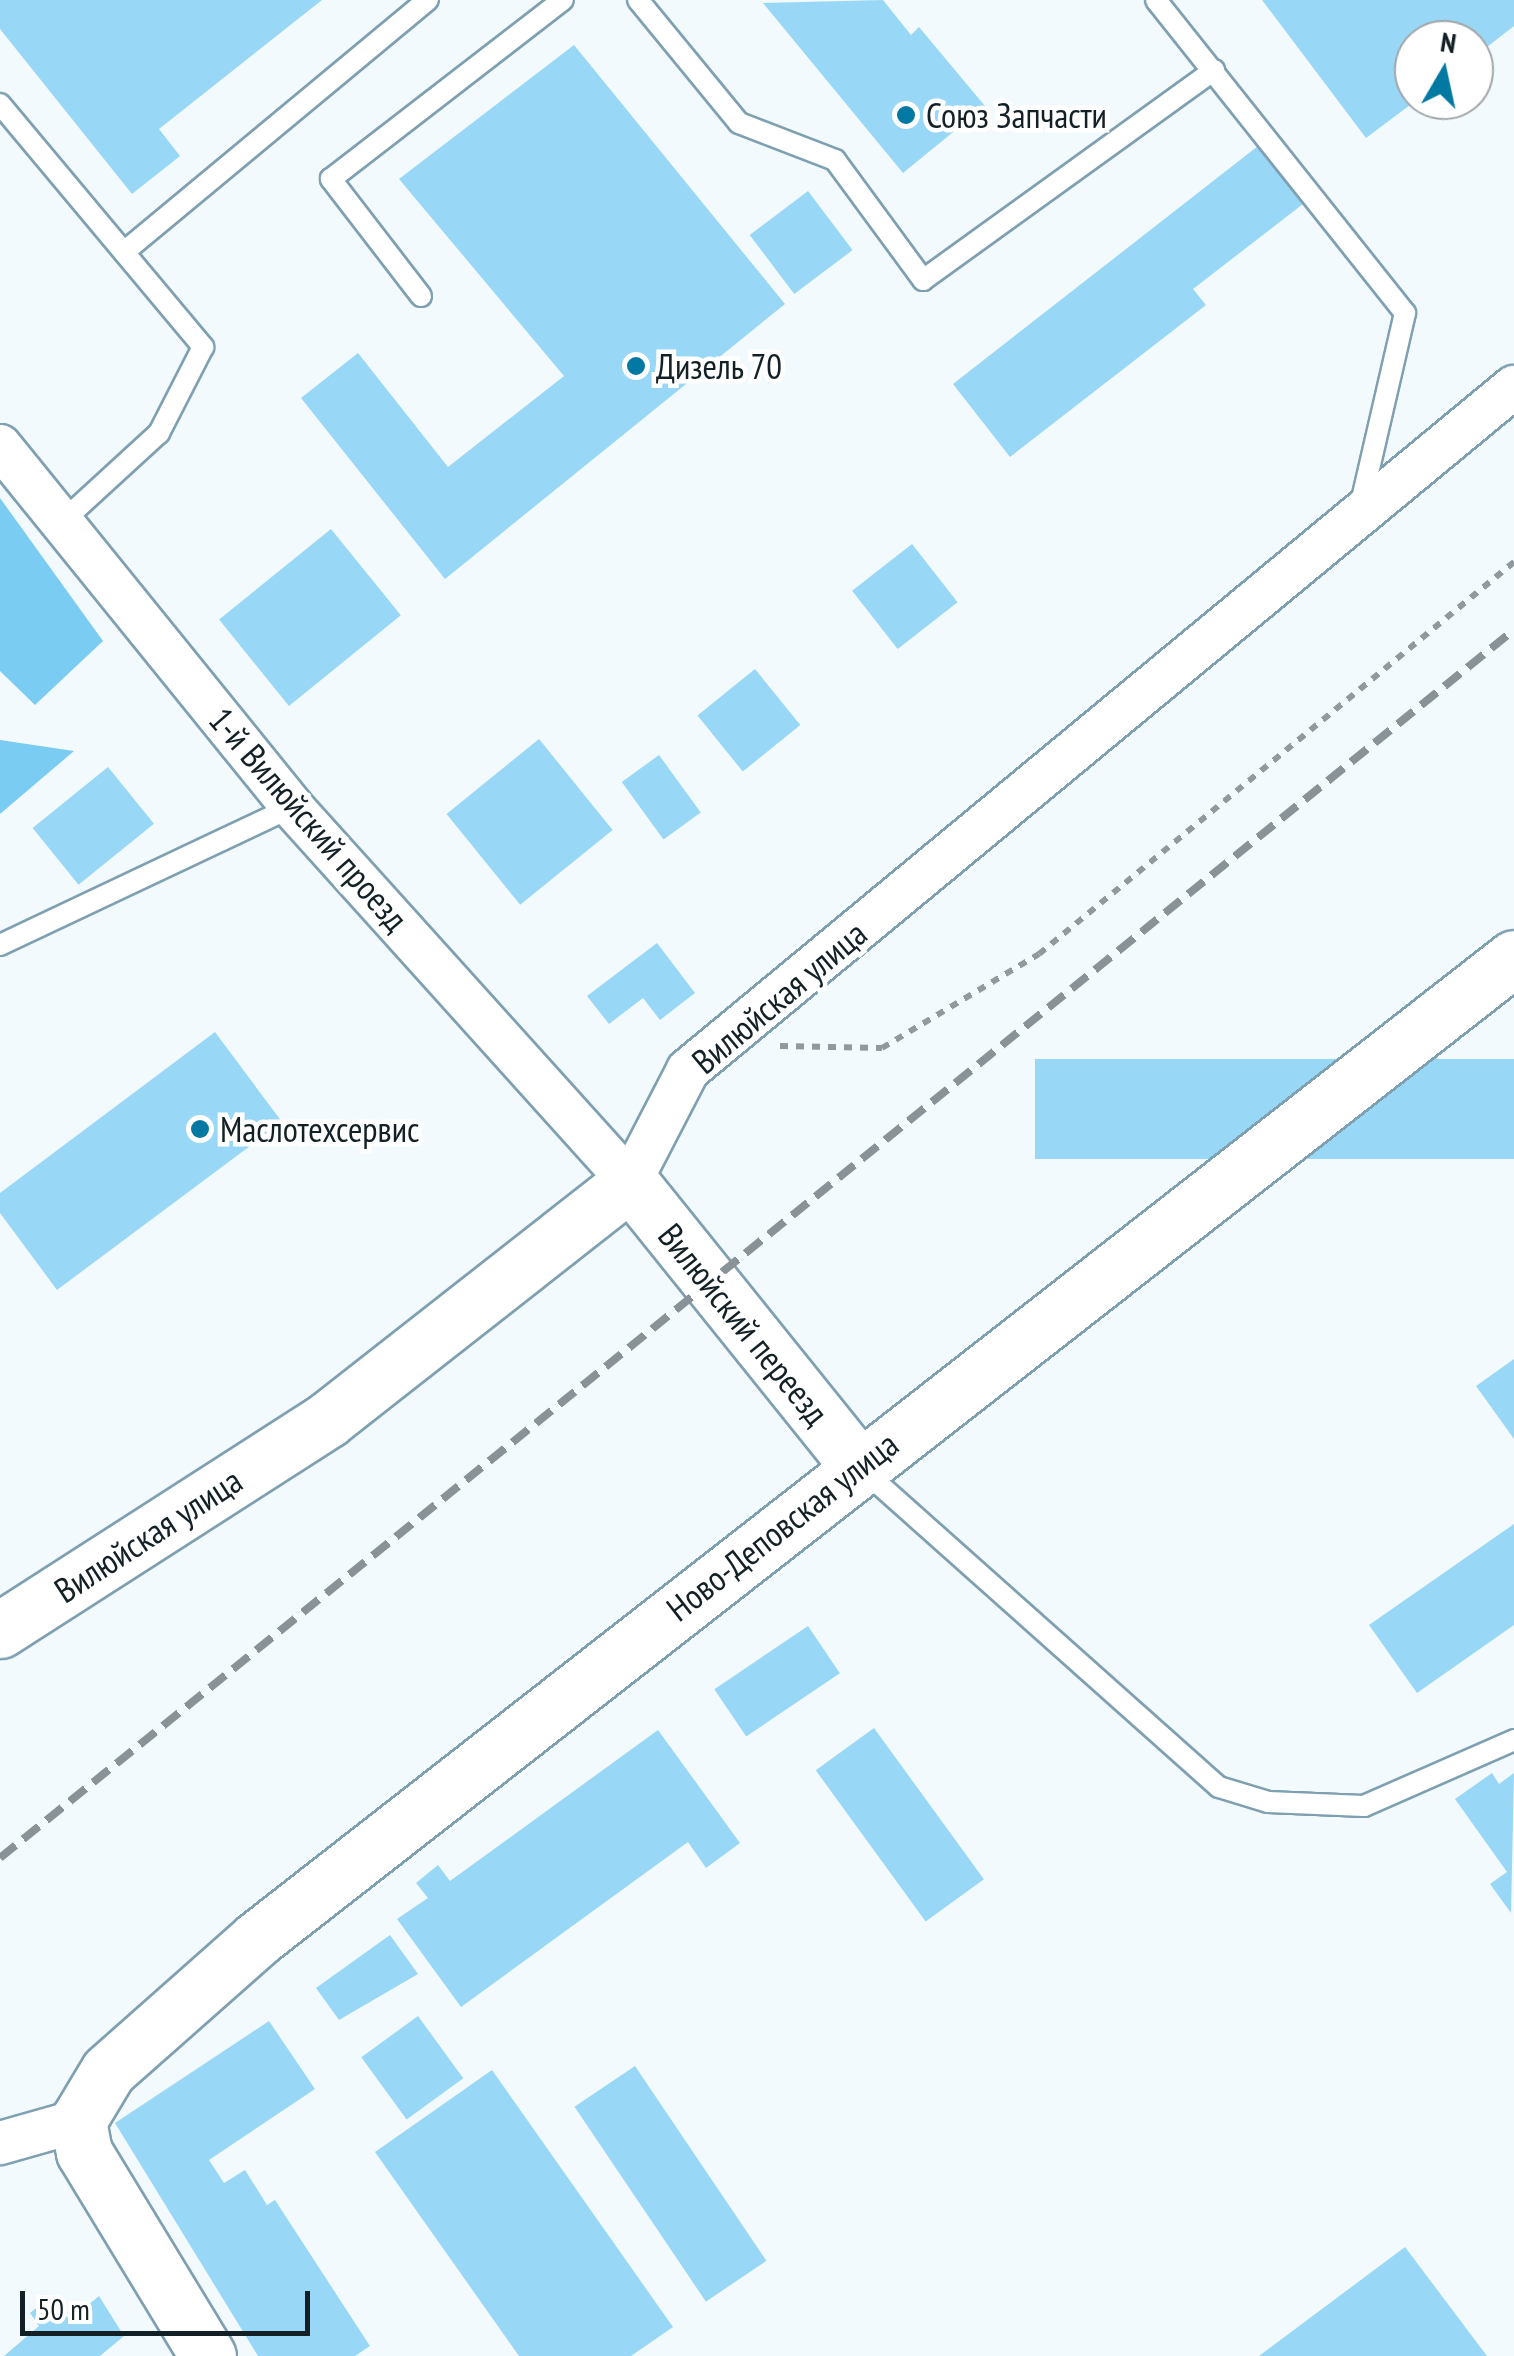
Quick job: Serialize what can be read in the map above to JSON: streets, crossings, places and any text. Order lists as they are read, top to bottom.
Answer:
{
  "streets": {
    "street": [
      "1-й Вилюйский проезд",
      "Вилюйская улица",
      "Вилюйский переезд",
      "Ново-Деповская улица"
    ]
  },
  "crossings": [
    ["1-й Вилюйский проезд", "Вилюйская улица"],
    ["1-й Вилюйский проезд", "Вилюйский переезд"],
    ["Вилюйская улица", "Вилюйский переезд"],
    ["Вилюйский переезд", "Ново-Деповская улица"]
  ],
  "places": ["Союз Запчасти", "Дизель 70", "Маслотехсервис"],
  "scale_bar": "50 m",
  "north": "top"
}
